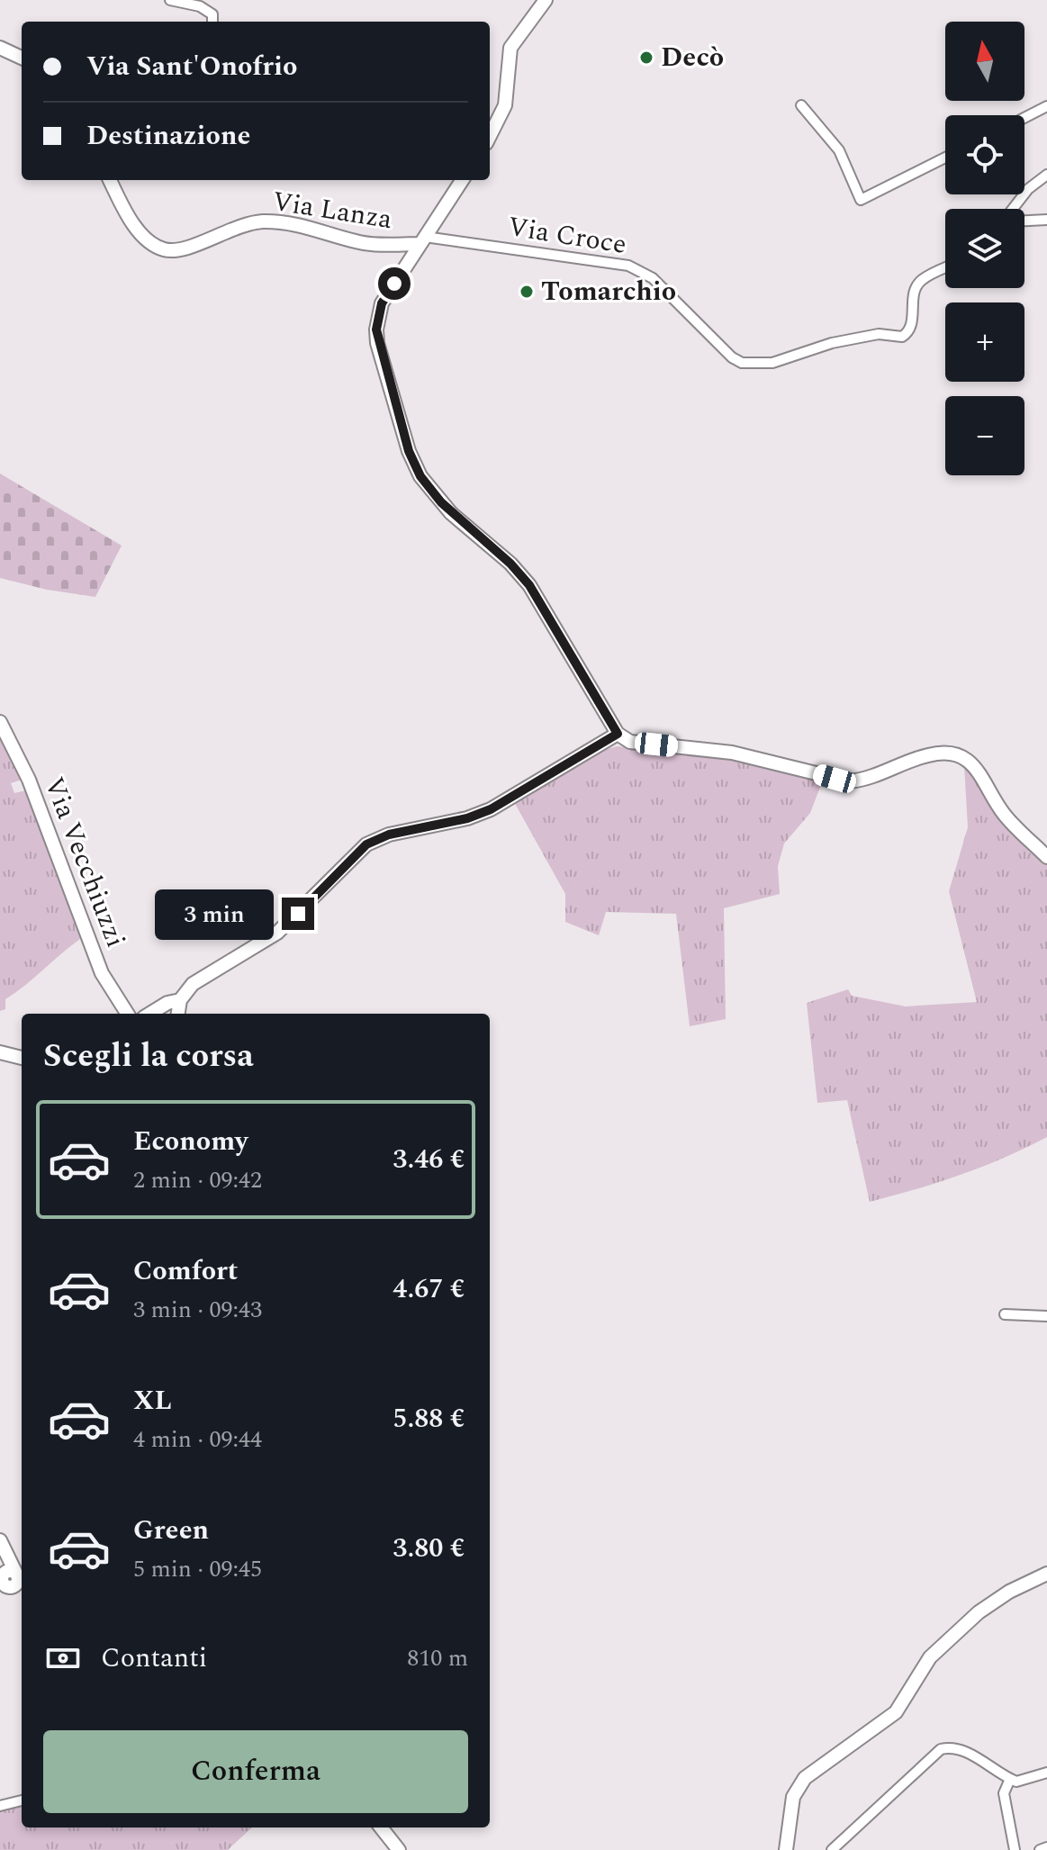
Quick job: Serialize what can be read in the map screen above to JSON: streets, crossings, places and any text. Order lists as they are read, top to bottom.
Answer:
{
  "streets": {
    "main road": ["Via Lanza", "Via Vecchiuzzi"],
    "street": ["Via Croce"]
  },
  "crossings": [
    ["Via Lanza", "Via Croce"]
  ],
  "places": ["Decò", "Tomarchio"],
  "north": "top",
  "page": {
    "map_buttons": ["+", "−"],
    "banner": ["Via Sant'Onofrio", "Destinazione"],
    "bubble": "3 min",
    "heading": "Scegli la corsa",
    "list": [
      {
        "name": "Economy",
        "note": "2 min · 09:42",
        "value": "3.46 €"
      },
      {
        "name": "Comfort",
        "note": "3 min · 09:43",
        "value": "4.67 €"
      },
      {
        "name": "XL",
        "note": "4 min · 09:44",
        "value": "5.88 €"
      },
      {
        "name": "Green",
        "note": "5 min · 09:45",
        "value": "3.80 €"
      }
    ],
    "pay": ["Contanti", "810 m"],
    "buttons": "Conferma"
  }
}
